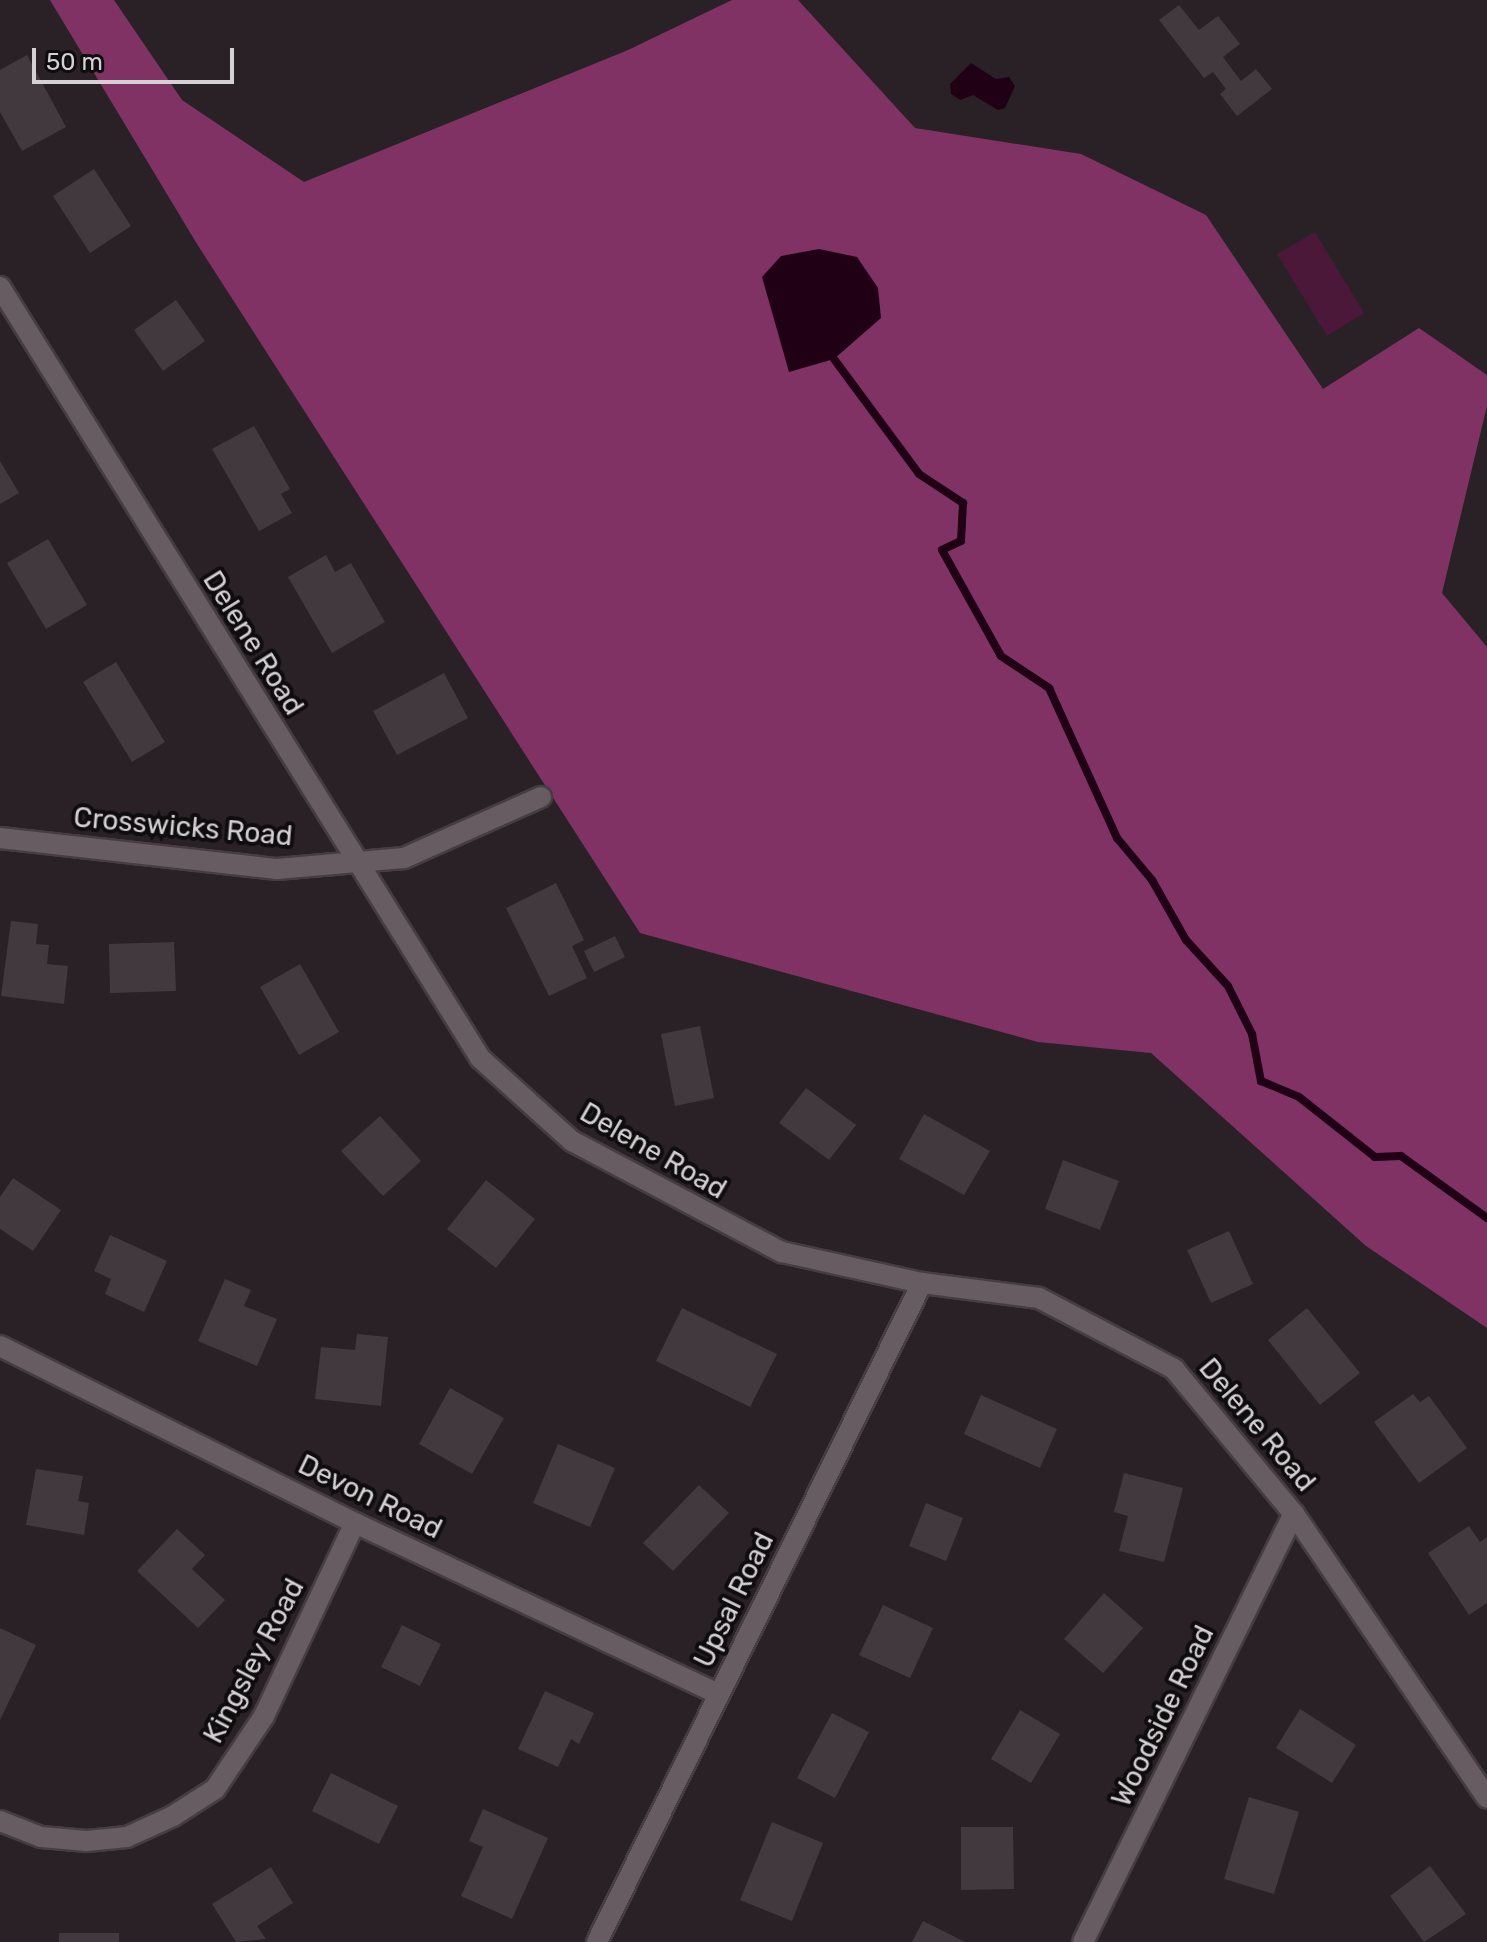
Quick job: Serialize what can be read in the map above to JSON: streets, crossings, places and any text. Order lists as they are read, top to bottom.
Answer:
{
  "streets": {
    "street": [
      "Delene Road",
      "Crosswicks Road",
      "Devon Road",
      "Upsal Road",
      "Kingsley Road",
      "Woodside Road"
    ]
  },
  "crossings": [
    ["Delene Road", "Crosswicks Road"],
    ["Delene Road", "Upsal Road"],
    ["Delene Road", "Woodside Road"],
    ["Devon Road", "Upsal Road"],
    ["Devon Road", "Kingsley Road"]
  ],
  "scale_bar": "50 m"
}
